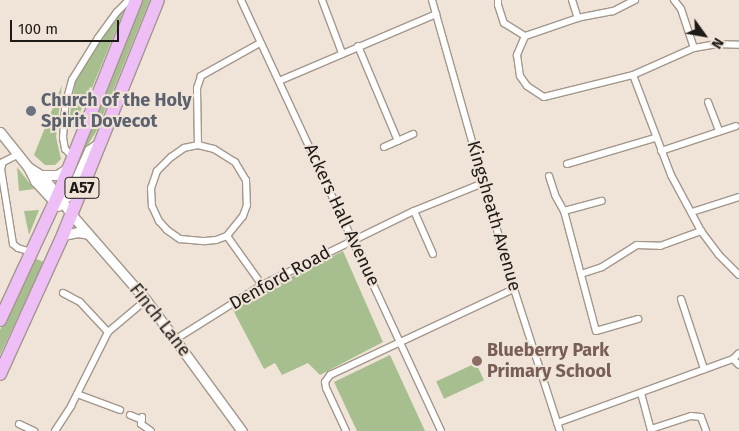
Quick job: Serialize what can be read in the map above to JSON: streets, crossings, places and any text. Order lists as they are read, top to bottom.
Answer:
{
  "streets": {
    "highway": ["A57"],
    "street": [
      "Ackers Hall Avenue",
      "Kingsheath Avenue",
      "Denford Road",
      "Finch Lane"
    ]
  },
  "crossings": [
    ["A57", "Finch Lane"],
    ["Ackers Hall Avenue", "Denford Road"],
    ["Kingsheath Avenue", "Denford Road"],
    ["Denford Road", "Finch Lane"]
  ],
  "places": ["Church of the Holy Spirit Dovecot", "Blueberry Park Primary School"],
  "scale_bar": "100 m",
  "north": "bottom right"
}
